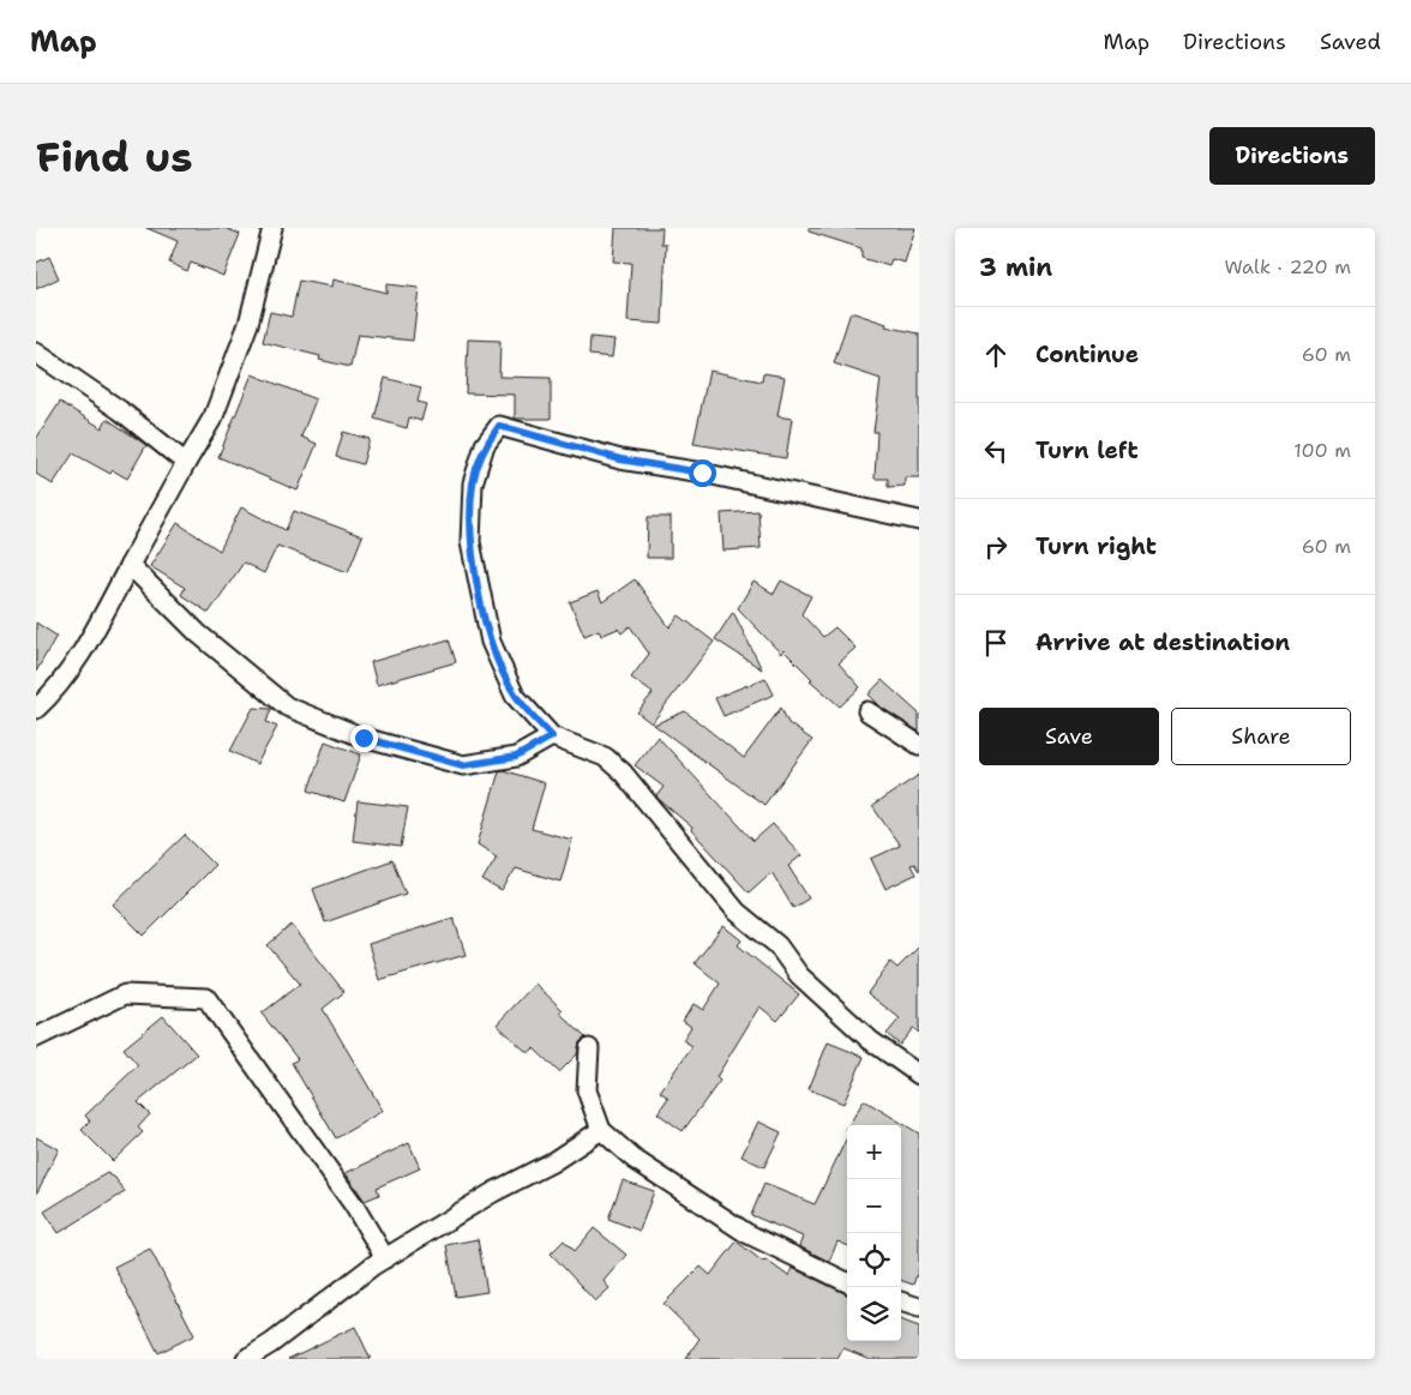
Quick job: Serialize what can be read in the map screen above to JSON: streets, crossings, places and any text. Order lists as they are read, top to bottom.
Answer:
{
  "page": {
    "header": "Map",
    "nav": ["Map", "Directions", "Saved"],
    "buttons": [
      "Directions",
      ["Save", "Share"]
    ],
    "title": "Find us",
    "heading": ["3 min", "Walk · 220 m"],
    "list": [
      ["Continue", "60 m"],
      ["Turn left", "100 m"],
      ["Turn right", "60 m"],
      "Arrive at destination"
    ],
    "map_buttons": ["+", "−"]
  }
}
